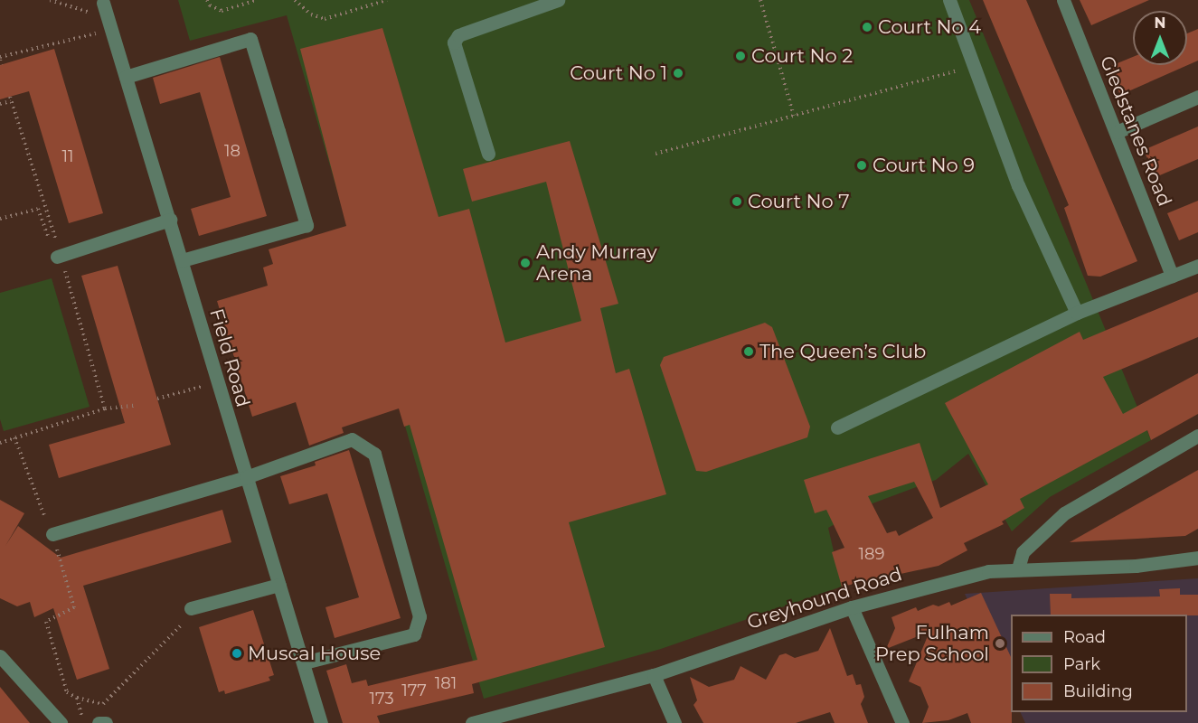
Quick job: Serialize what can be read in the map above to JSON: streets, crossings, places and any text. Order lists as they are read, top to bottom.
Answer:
{
  "streets": {
    "street": ["Gledstanes Road", "Field Road", "Greyhound Road"]
  },
  "places": [
    "Court No 4",
    "Court No 2",
    "Court No 1",
    "Court No 9",
    "Court No 7",
    "Andy Murray Arena",
    "The Queen’s Club",
    "Fulham Prep School",
    "Muscal House"
  ],
  "house_numbers": [
    "18",
    "11",
    "189",
    "181",
    "177",
    "173"
  ],
  "legend": ["Road", "Park", "Building"],
  "north": "top"
}
